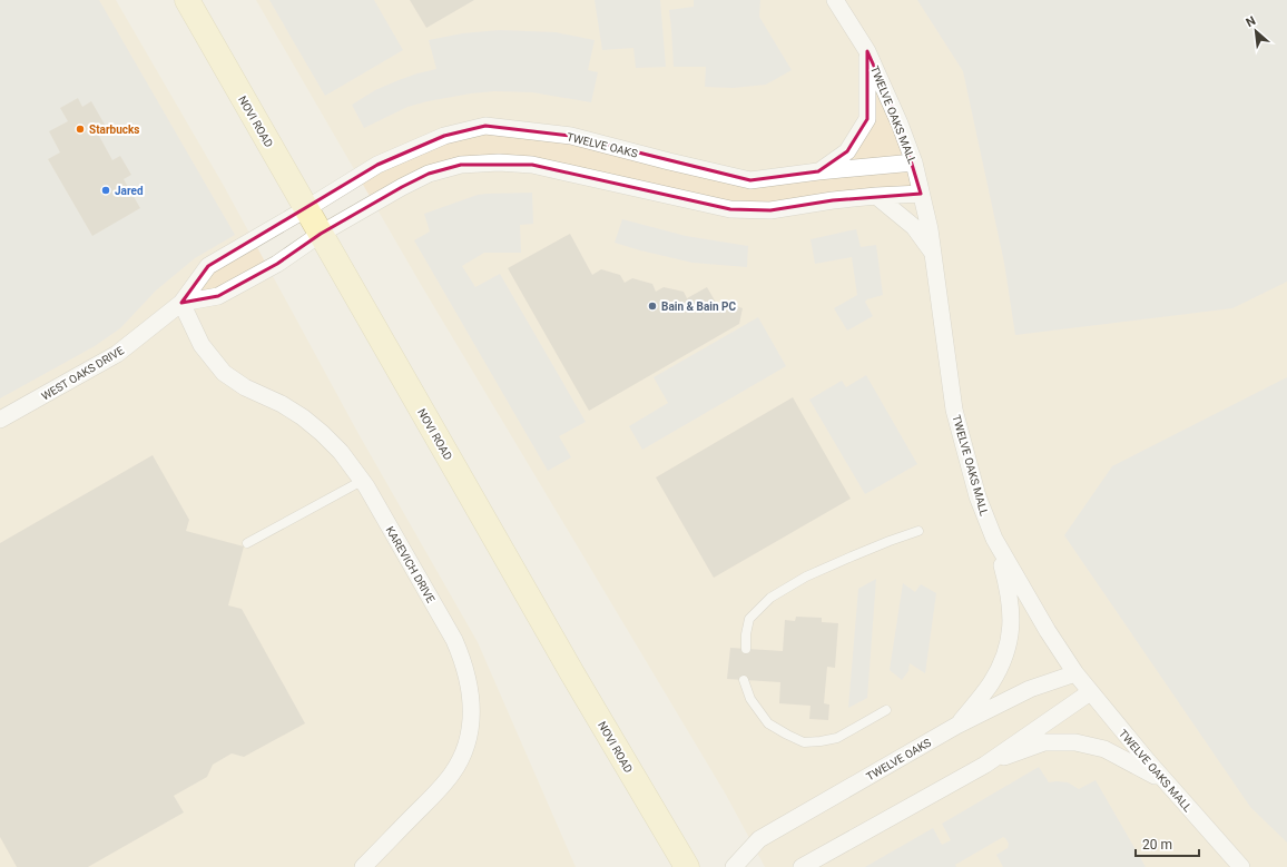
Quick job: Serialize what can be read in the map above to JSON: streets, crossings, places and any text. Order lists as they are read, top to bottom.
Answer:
{
  "streets": {
    "main road": ["NOVI ROAD"],
    "street": [
      "TWELVE OAKS MALL",
      "TWELVE OAKS",
      "WEST OAKS DRIVE",
      "KAREVICH DRIVE"
    ]
  },
  "crossings": [
    ["TWELVE OAKS MALL", "TWELVE OAKS"],
    ["NOVI ROAD", "TWELVE OAKS"],
    ["NOVI ROAD", "WEST OAKS DRIVE"],
    ["TWELVE OAKS", "WEST OAKS DRIVE"],
    ["WEST OAKS DRIVE", "KAREVICH DRIVE"]
  ],
  "places": ["Starbucks", "Jared", "Bain & Bain PC"],
  "scale_bar": "20 m",
  "north": "top left"
}
